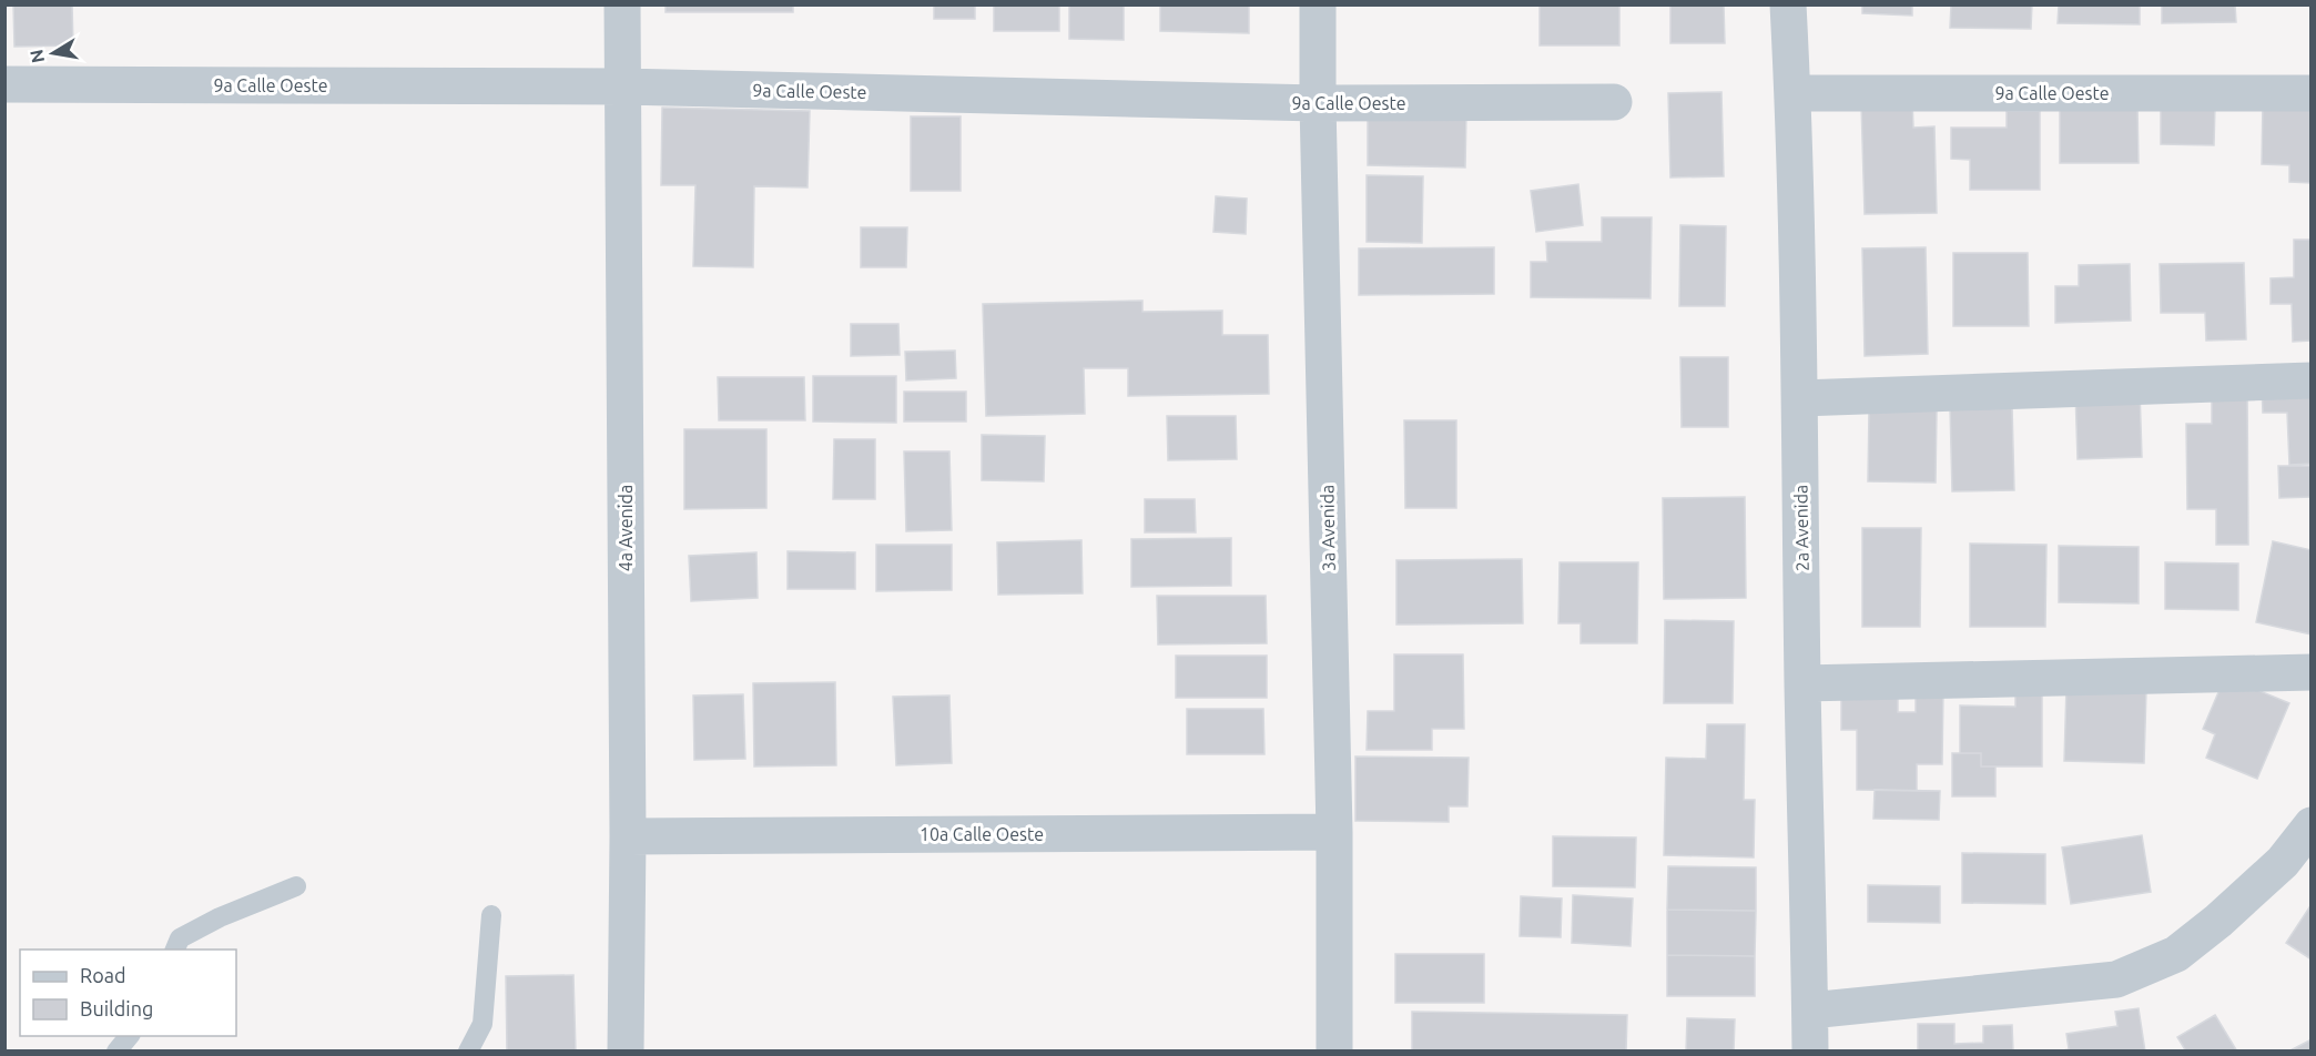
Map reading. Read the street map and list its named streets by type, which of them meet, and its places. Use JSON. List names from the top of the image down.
{
  "streets": {
    "street": [
      "9a Calle Oeste",
      "4a Avenida",
      "3a Avenida",
      "2a Avenida",
      "10a Calle Oeste"
    ]
  },
  "crossings": [
    ["9a Calle Oeste", "4a Avenida"],
    ["9a Calle Oeste", "3a Avenida"],
    ["9a Calle Oeste", "2a Avenida"],
    ["4a Avenida", "10a Calle Oeste"],
    ["3a Avenida", "10a Calle Oeste"]
  ],
  "legend": ["Road", "Building"],
  "north": "left"
}
